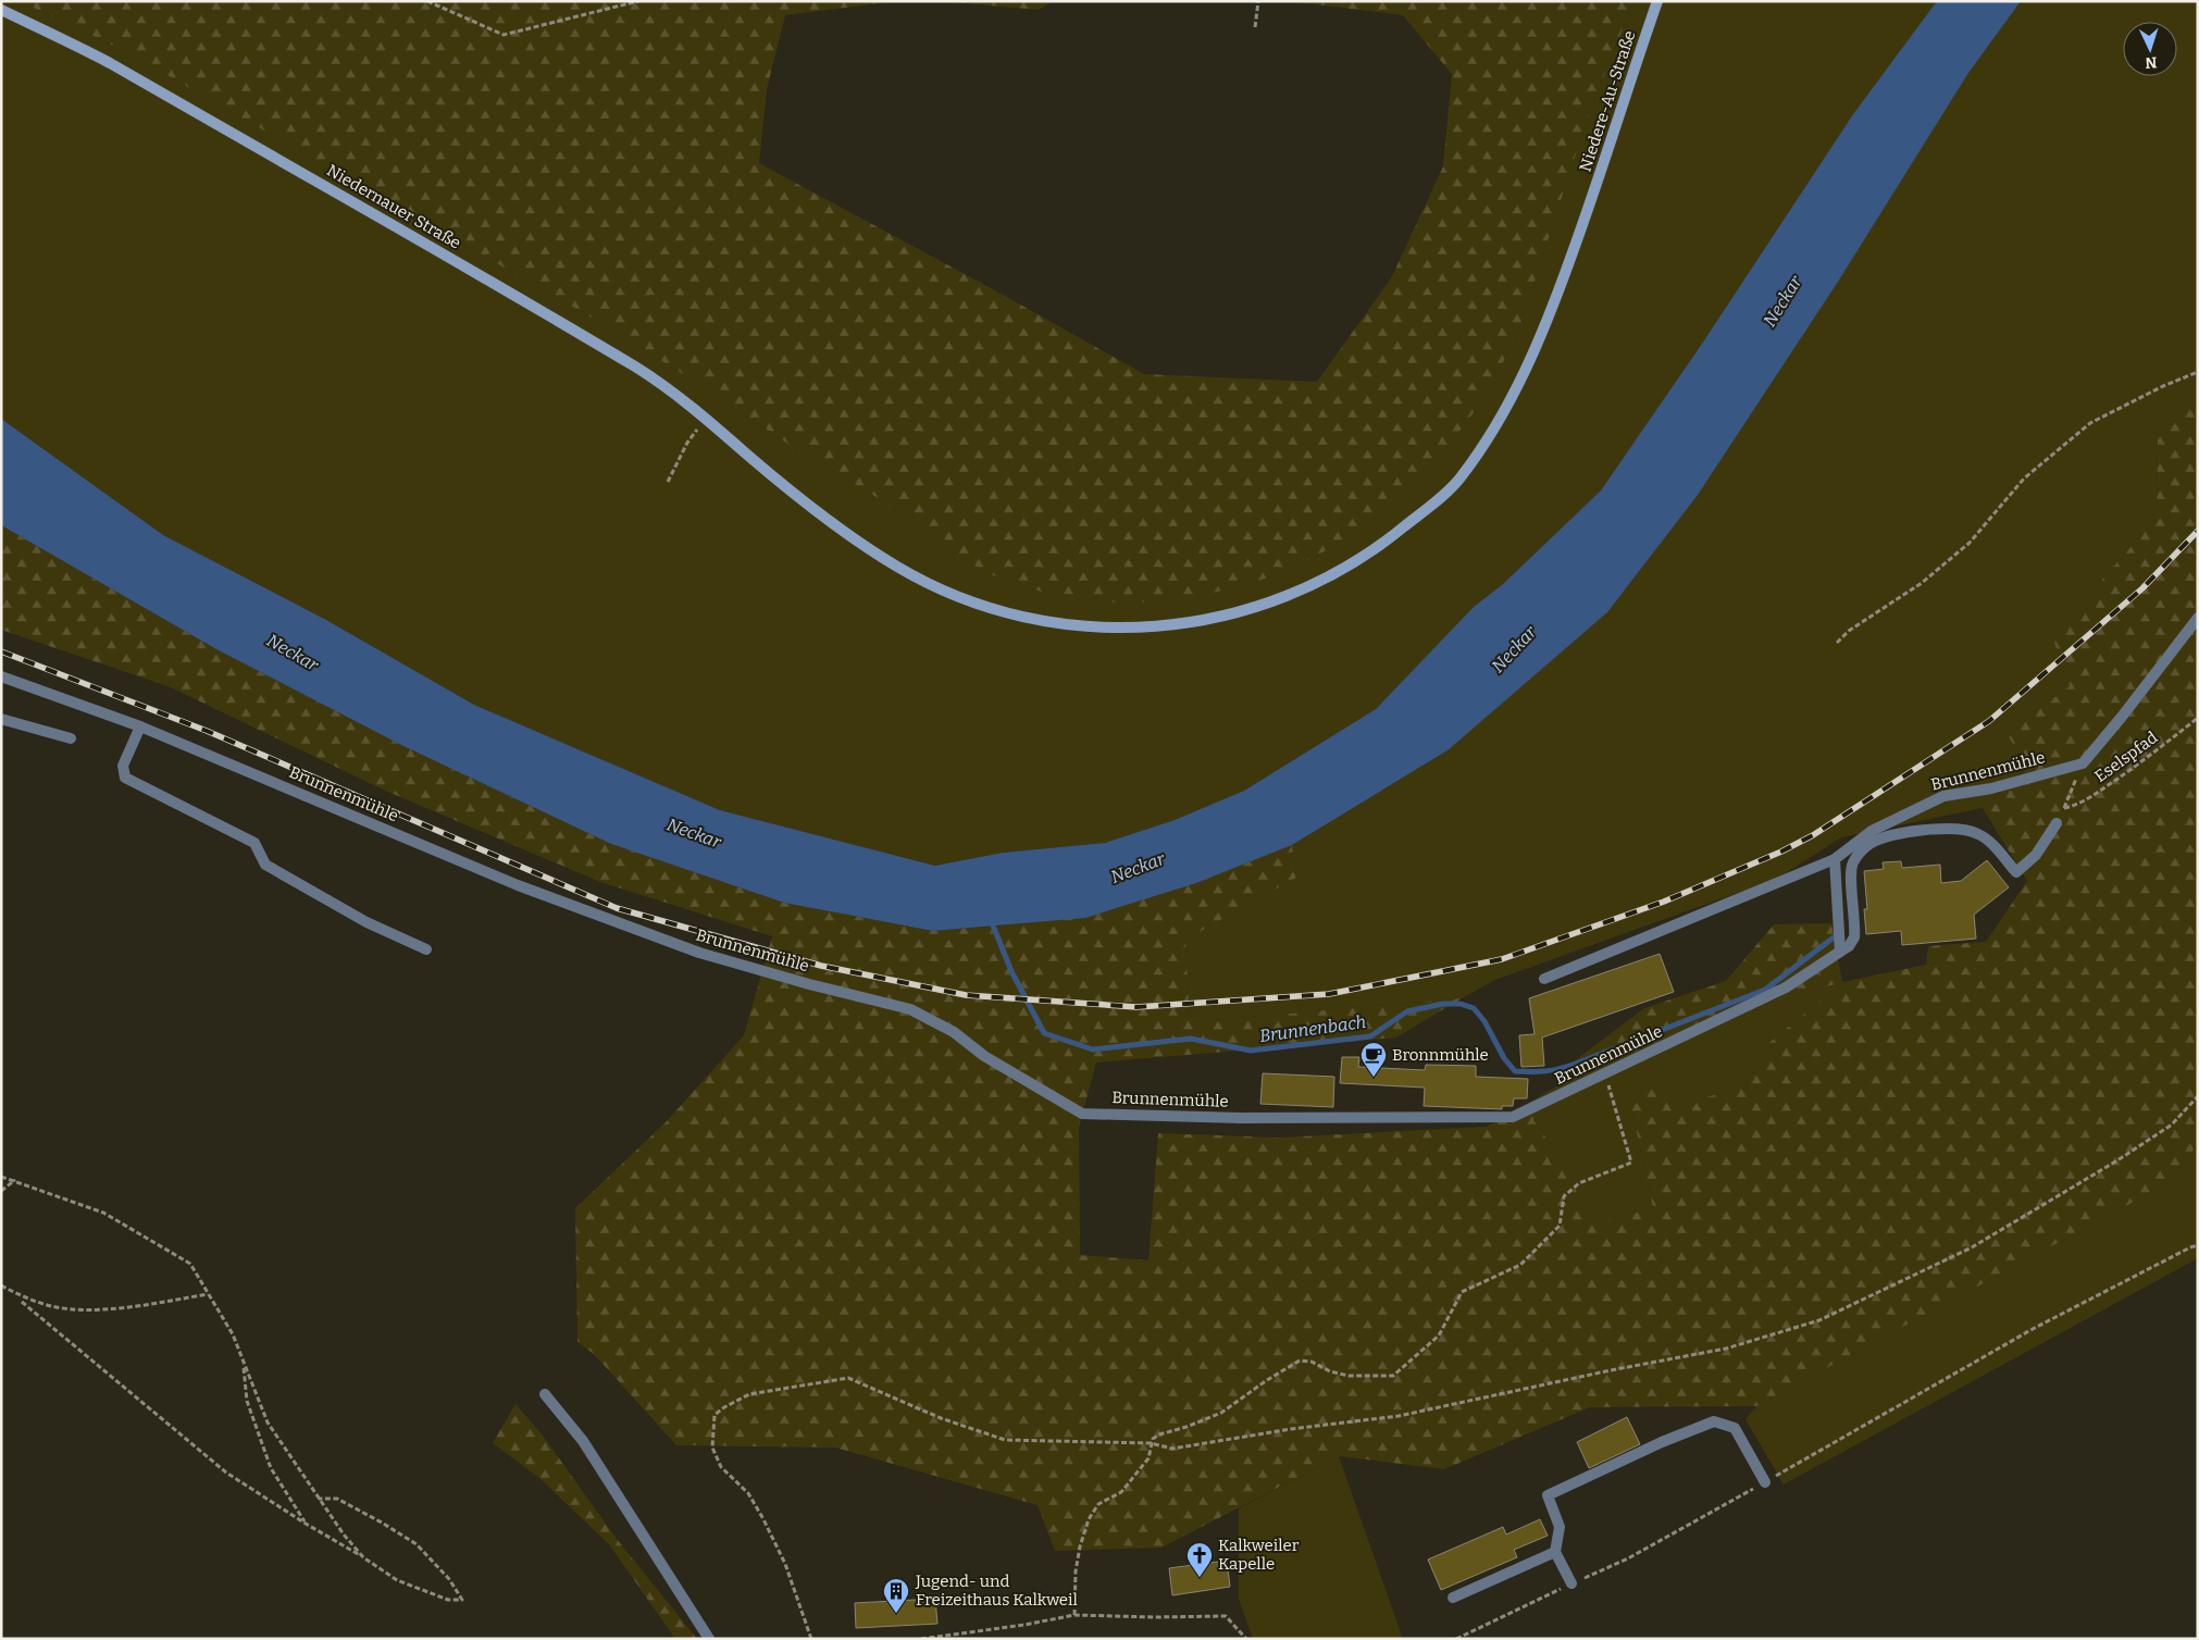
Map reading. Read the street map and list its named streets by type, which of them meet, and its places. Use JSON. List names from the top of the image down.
{
  "streets": {
    "main road": ["Niedere-Au-Straße", "Niedernauer Straße"],
    "street": ["Brunnenmühle"],
    "path": ["Eselspfad"]
  },
  "crossings": [
    ["Niedere-Au-Straße", "Niedernauer Straße"]
  ],
  "water": ["Neckar", "Brunnenbach"],
  "places": {
    "cafe": ["Bronnmühle"],
    "church": ["Kalkweiler Kapelle"],
    "building": ["Jugend- und Freizeithaus Kalkweil"]
  },
  "north": "bottom"
}
